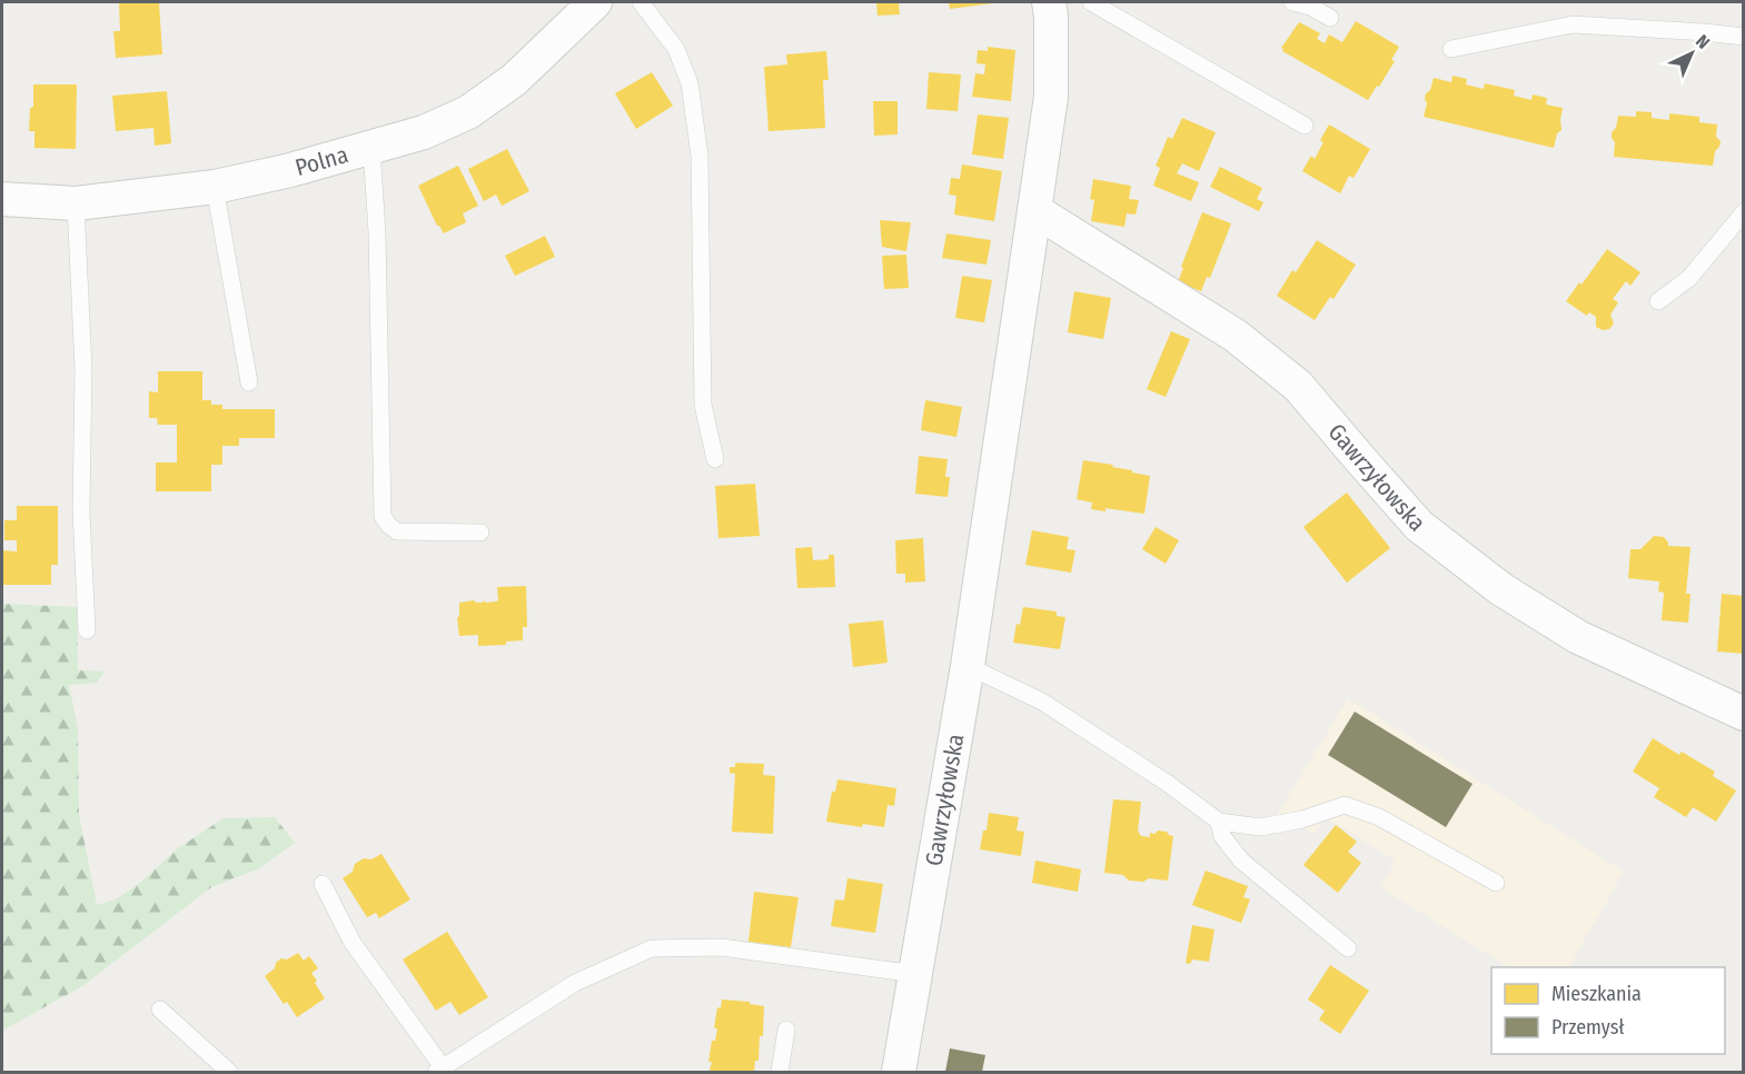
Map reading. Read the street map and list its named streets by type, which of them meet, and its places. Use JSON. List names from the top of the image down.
{
  "streets": {
    "street": ["Polna", "Gawrzyłowska"]
  },
  "legend": ["Mieszkania", "Przemysł"],
  "north": "top right"
}
